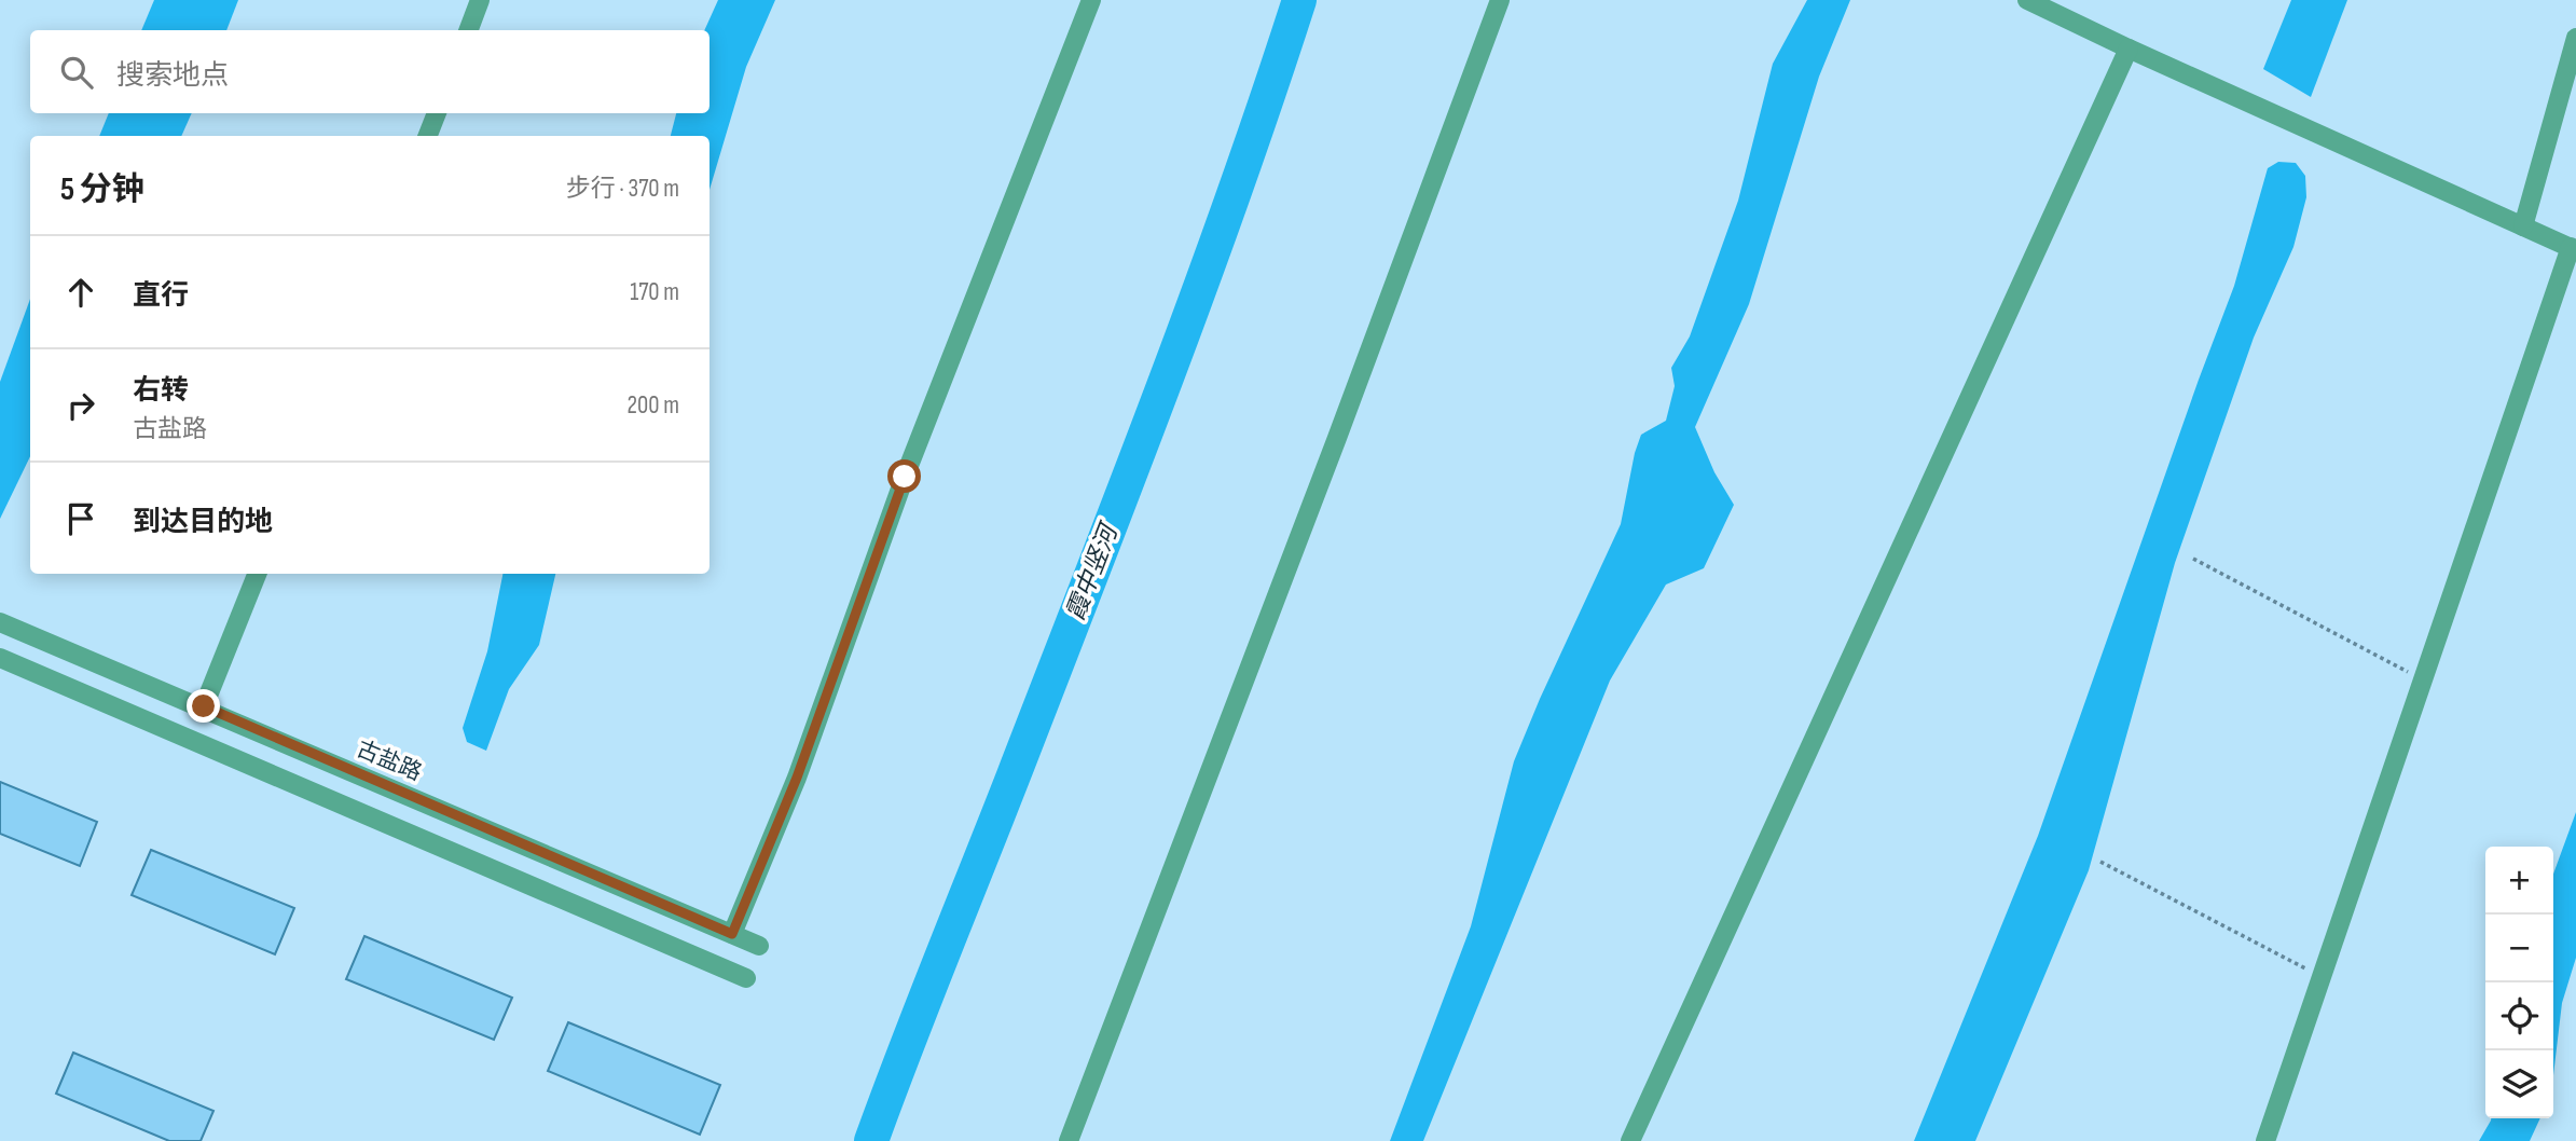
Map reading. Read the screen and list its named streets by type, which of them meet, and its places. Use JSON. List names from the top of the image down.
{
  "streets": {
    "street": ["古盐路"]
  },
  "water": ["霞中竖河"],
  "page": {
    "search": "搜索地点",
    "heading": ["5 分钟", "步行 · 370 m"],
    "list": [
      ["直行", "170 m"],
      ["右转", "古盐路", "200 m"],
      "到达目的地"
    ],
    "map_buttons": ["+", "−"]
  }
}
